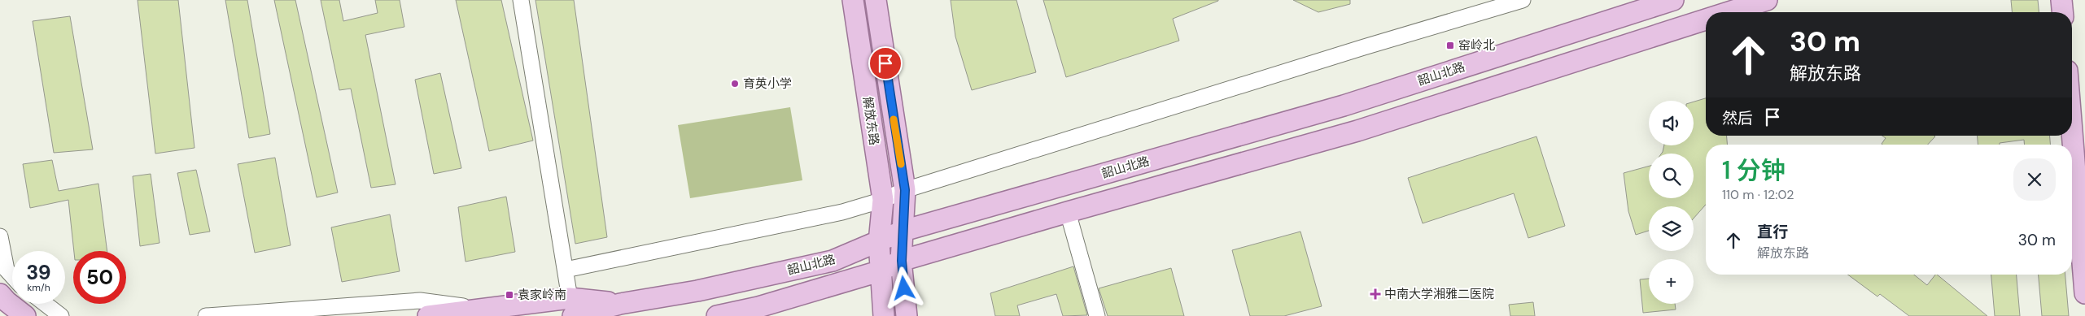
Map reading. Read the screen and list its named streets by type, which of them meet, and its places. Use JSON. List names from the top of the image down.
{
  "streets": {
    "main road": ["韶山北路", "解放东路"]
  },
  "crossings": [
    ["韶山北路", "解放东路"]
  ],
  "places": {
    "transit": ["窑岭北", "袁家岭南"],
    "other": ["育英小学"],
    "health": ["中南大学湘雅二医院"]
  },
  "page": {
    "turn": ["30 m", "解放东路"],
    "then": "然后",
    "map_buttons": "+",
    "heading": ["1 分钟", "110 m · 12:02"],
    "list": [
      {
        "name": "直行",
        "note": "解放东路",
        "value": "30 m"
      }
    ],
    "speed": "39 km/h",
    "limit": "50"
  }
}
